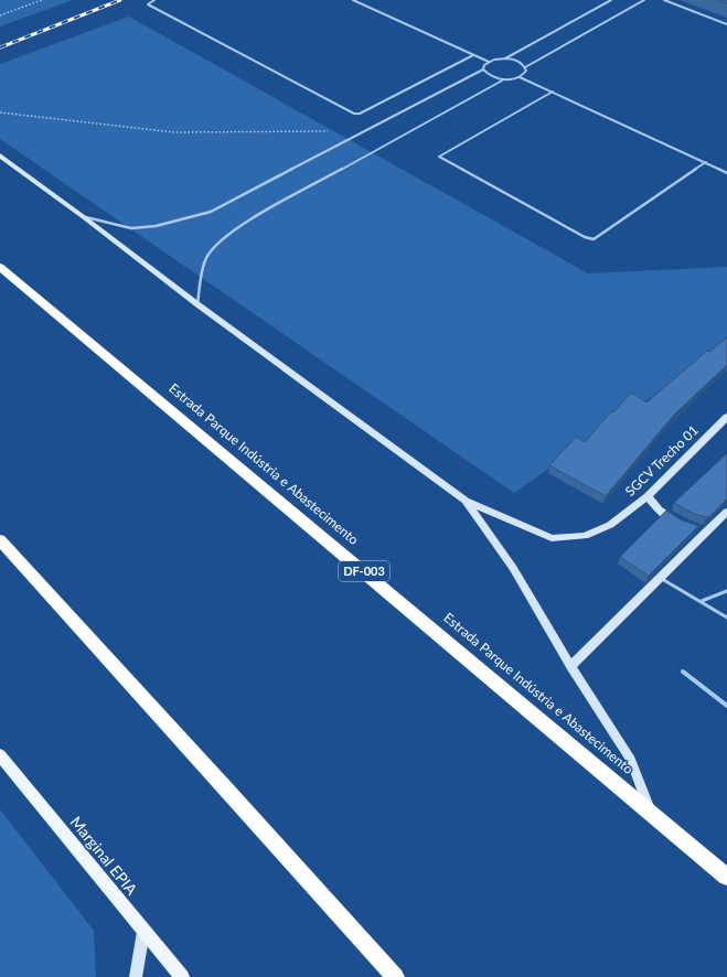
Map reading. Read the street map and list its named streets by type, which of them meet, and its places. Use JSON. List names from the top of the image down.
{
  "streets": {
    "highway": ["Estrada Parque Indústria e Abastecimento", "DF-003"],
    "main road": ["Marginal EPIA"],
    "street": ["SGCV Trecho 01"]
  }
}
